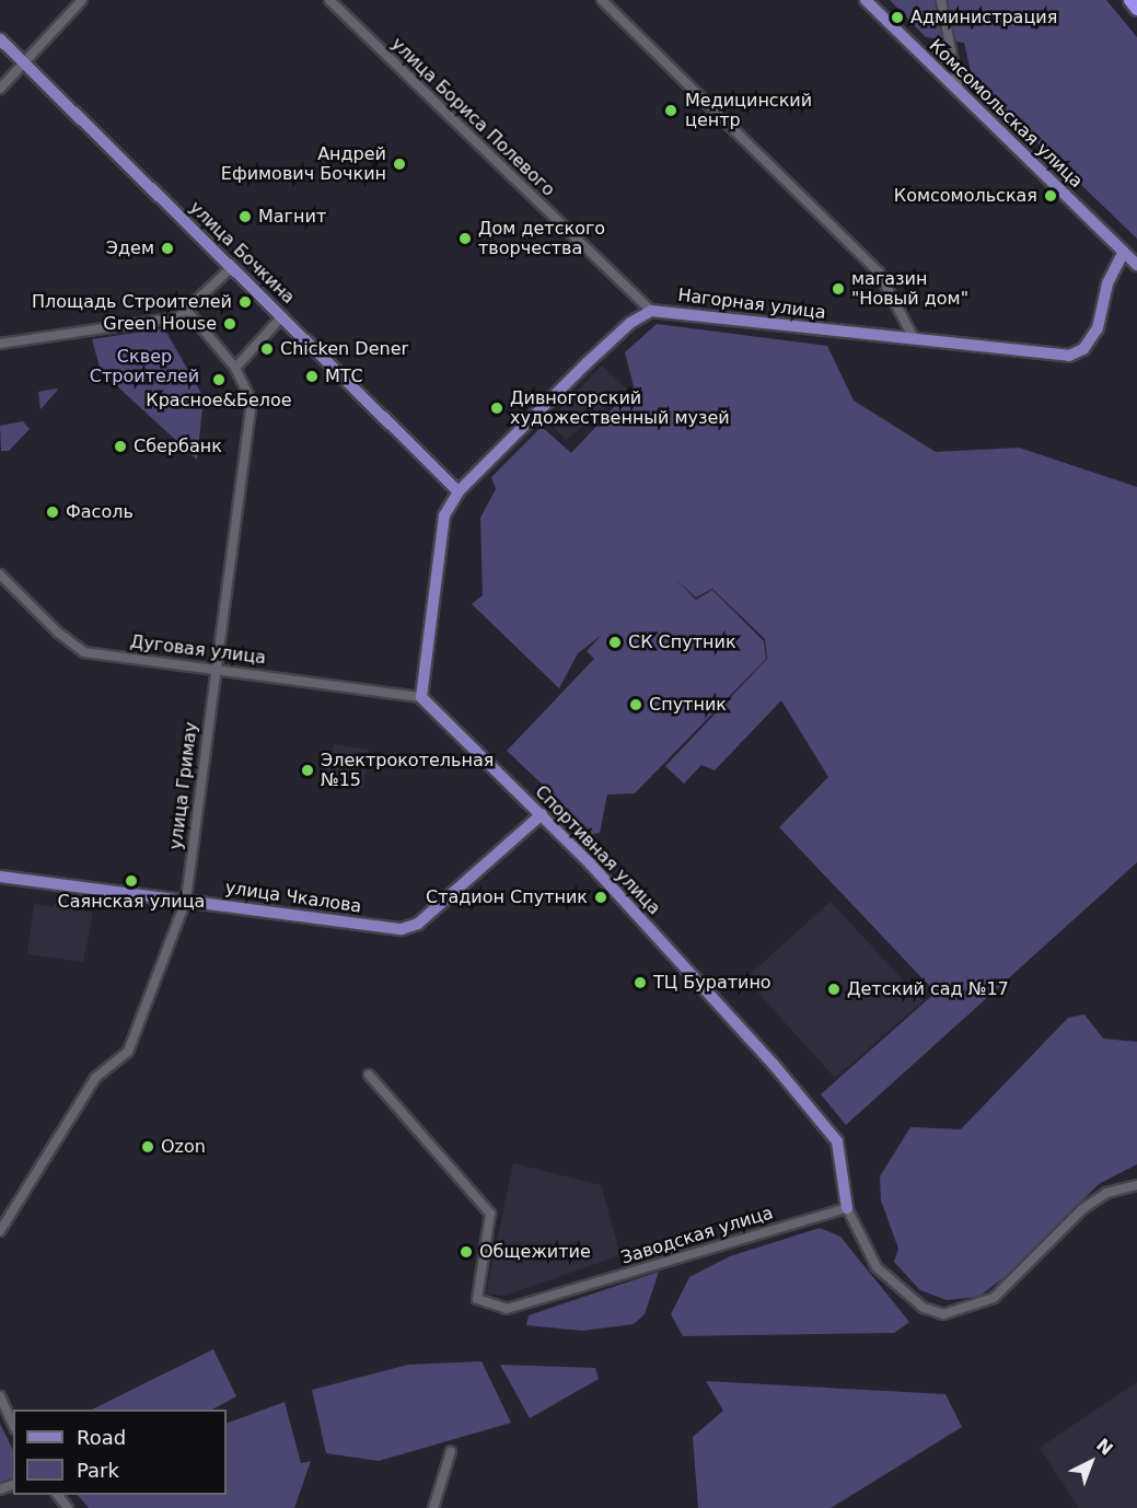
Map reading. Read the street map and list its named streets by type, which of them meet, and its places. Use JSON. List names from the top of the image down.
{
  "streets": {
    "main road": [
      "Комсомольская улица",
      "улица Бочкина",
      "Нагорная улица",
      "Спортивная улица",
      "улица Чкалова"
    ],
    "street": [
      "улица Бориса Полевого",
      "Дуговая улица",
      "улица Гримау",
      "Заводская улица"
    ]
  },
  "crossings": [
    ["Комсомольская улица", "Нагорная улица"],
    ["улица Бориса Полевого", "Нагорная улица"],
    ["улица Бочкина", "Нагорная улица"],
    ["Дуговая улица", "улица Гримау"],
    ["Дуговая улица", "Спортивная улица"],
    ["улица Гримау", "улица Чкалова"],
    ["Спортивная улица", "улица Чкалова"],
    ["Спортивная улица", "Заводская улица"]
  ],
  "parks": ["Сквер Строителей"],
  "places": [
    "Администрация",
    "Медицинский центр",
    "Андрей Ефимович Бочкин",
    "Комсомольская",
    "Магнит",
    "Дом детского творчества",
    "Эдем",
    "магазин \"Новый дом\"",
    "Площадь Строителей",
    "Green House",
    "Chicken Dener",
    "МТС",
    "Красное&Белое",
    "Дивногорский художественный музей",
    "Сбербанк",
    "Фасоль",
    "СК Спутник",
    "Спутник",
    "Электрокотельная №15",
    "Саянская улица",
    "Стадион Спутник",
    "ТЦ Буратино",
    "Детский сад №17",
    "Ozon",
    "Общежитие"
  ],
  "legend": ["Road", "Park"],
  "north": "top right"
}
